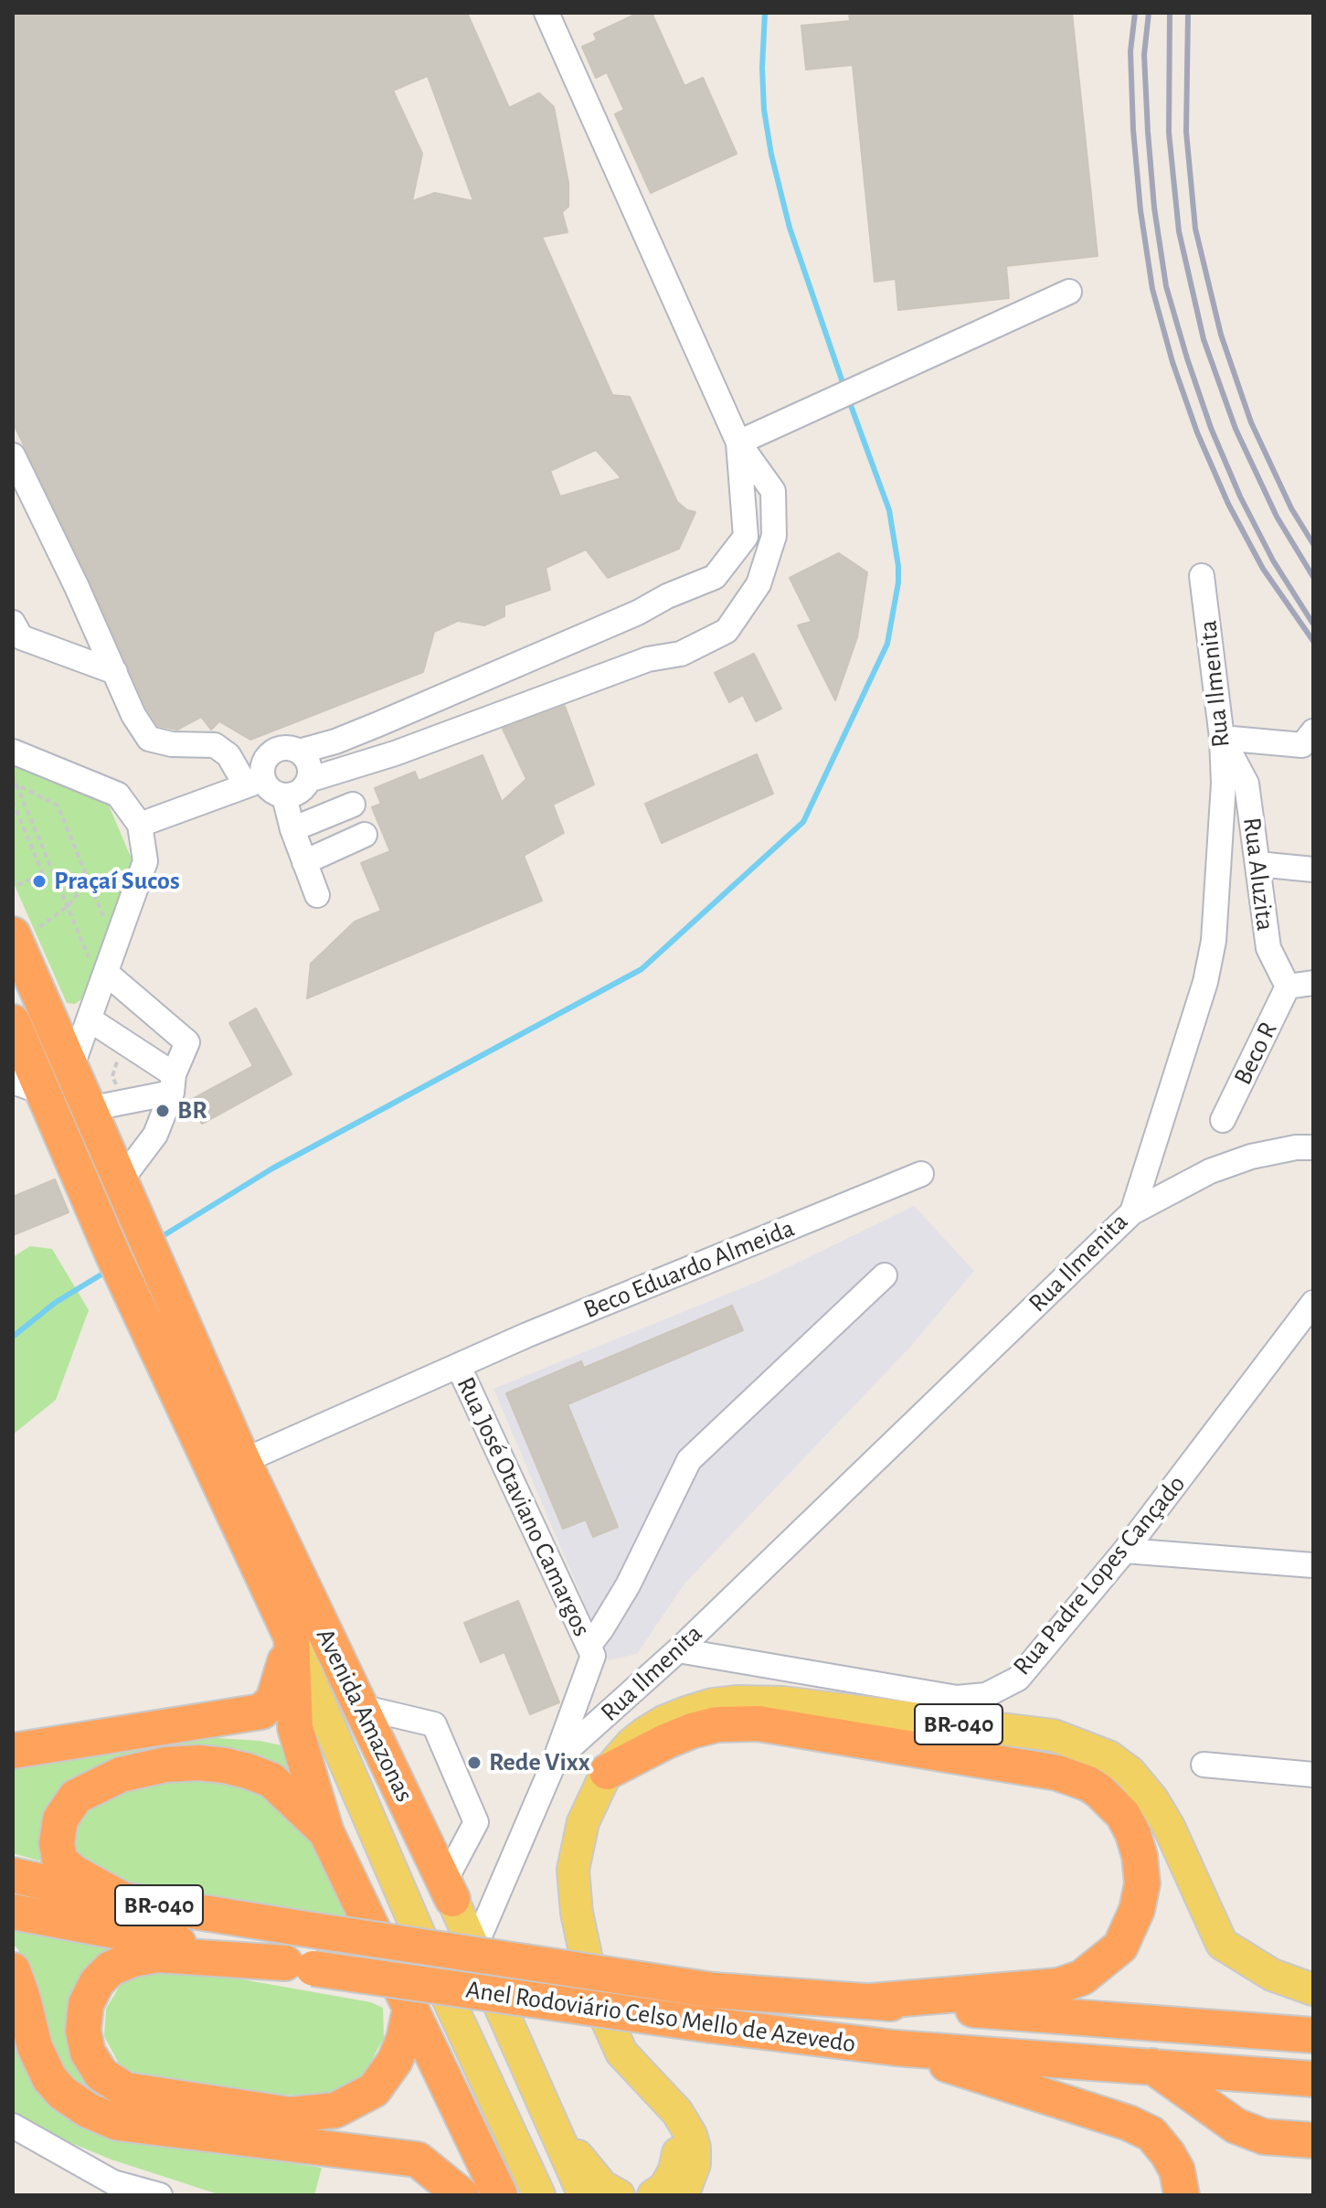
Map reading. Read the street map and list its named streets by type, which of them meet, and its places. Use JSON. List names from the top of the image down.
{
  "streets": {
    "highway": ["Avenida Amazonas", "BR-040", "Anel Rodoviário Celso Mello de Azevedo"],
    "street": [
      "Rua Ilmenita",
      "Rua Aluzita",
      "Beco R",
      "Beco Eduardo Almeida",
      "Rua José Otaviano Camargos",
      "Rua Padre Lopes Cançado"
    ]
  },
  "crossings": [
    ["Rua Ilmenita", "Rua Aluzita"],
    ["Rua Ilmenita", "Rua José Otaviano Camargos"],
    ["Rua Ilmenita", "Rua Padre Lopes Cançado"],
    ["Rua Aluzita", "Beco R"],
    ["Beco Eduardo Almeida", "Rua José Otaviano Camargos"],
    ["Beco Eduardo Almeida", "Avenida Amazonas"],
    ["Rua José Otaviano Camargos", "Avenida Amazonas"]
  ],
  "places": ["Praçaí Sucos", "BR", "Rede Vixx"]
}
